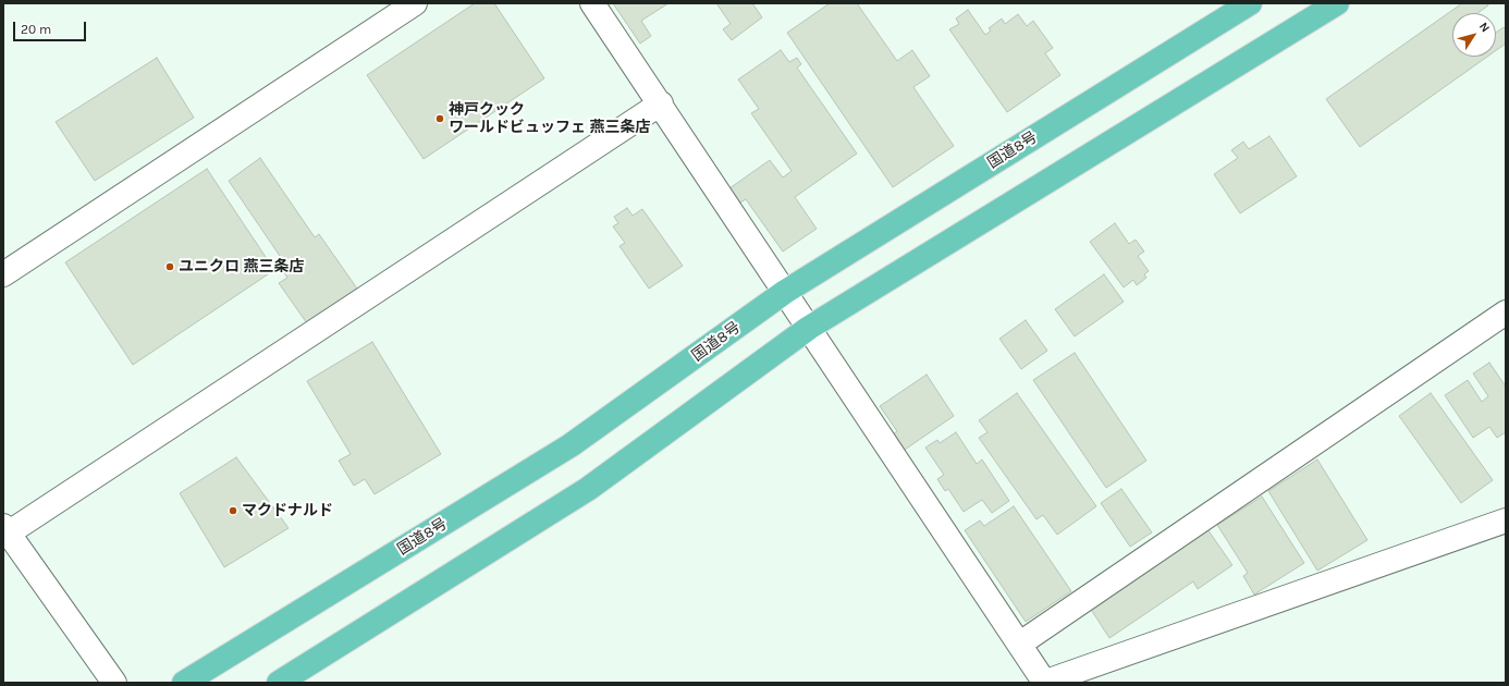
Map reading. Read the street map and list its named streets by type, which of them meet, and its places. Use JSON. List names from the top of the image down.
{
  "streets": {
    "highway": ["国道8号"]
  },
  "places": ["神戸クック ワールドビュッフェ 燕三条店", "ユニクロ 燕三条店", "マクドナルド"],
  "scale_bar": "20 m",
  "north": "top right"
}
